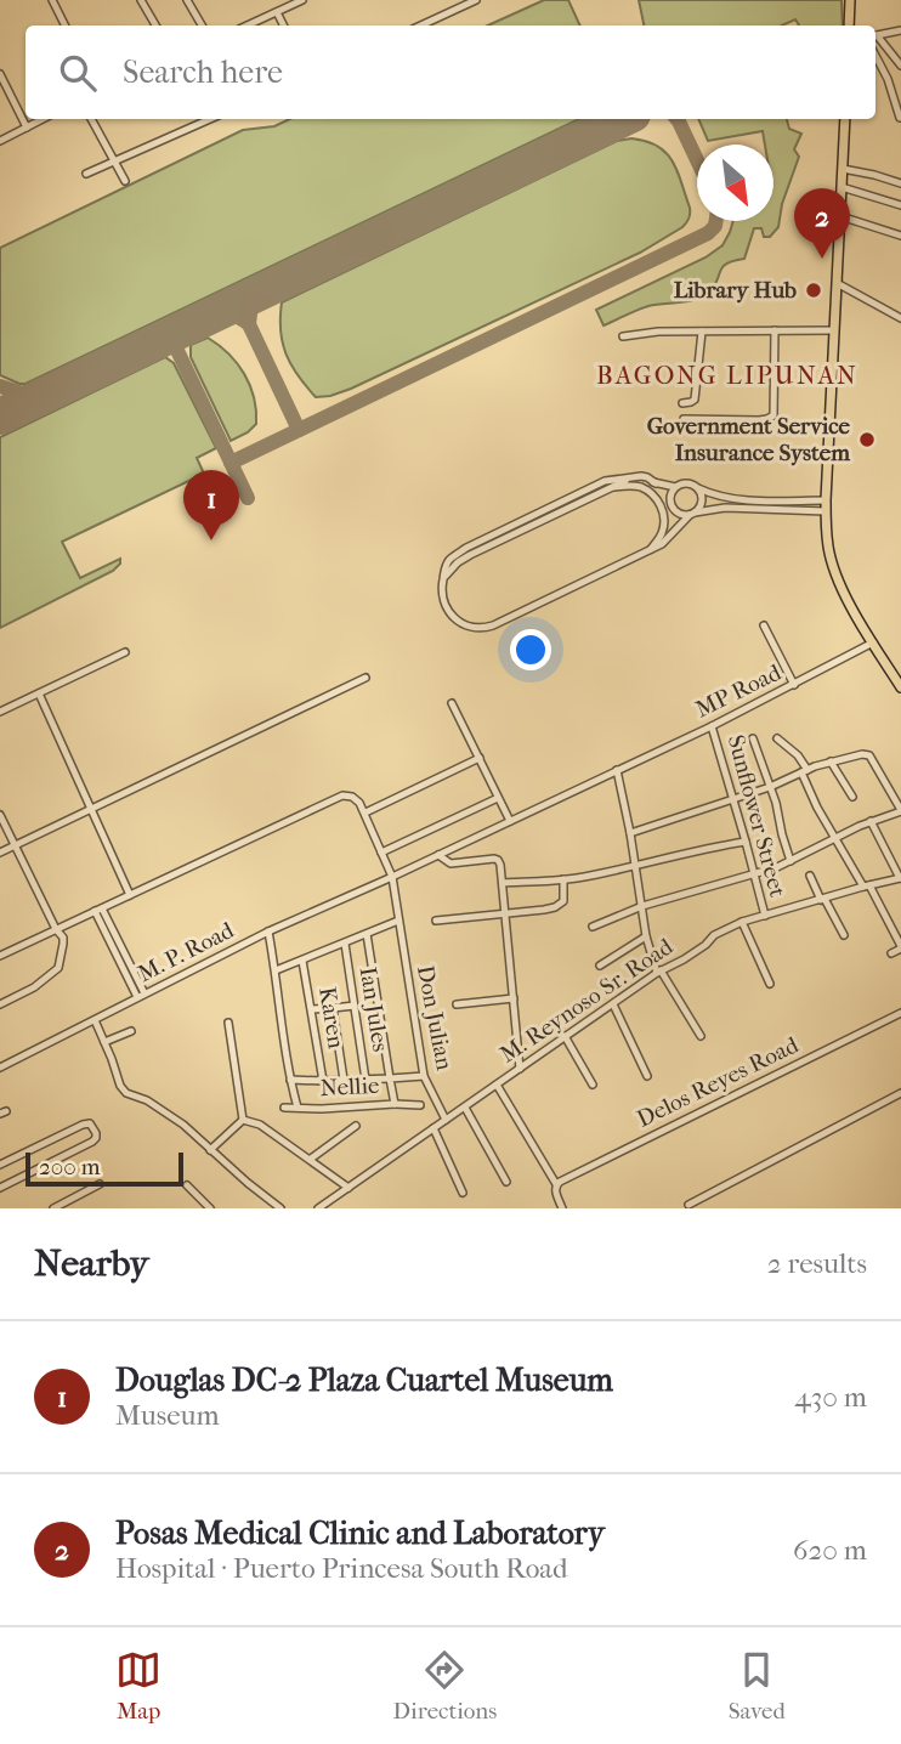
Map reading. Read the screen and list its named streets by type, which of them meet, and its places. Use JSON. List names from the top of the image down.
{
  "streets": {
    "street": [
      "MP Road",
      "Sunflower Street",
      "M. P. Road",
      "M. Reynoso Sr. Road",
      "Ian Jules",
      "Karen",
      "Don Julian",
      "Delos Reyes Road",
      "Nellie"
    ]
  },
  "crossings": [
    ["MP Road", "Sunflower Street"],
    ["MP Road", "M. P. Road"],
    ["Sunflower Street", "M. Reynoso Sr. Road"],
    ["M. P. Road", "Don Julian"],
    ["M. Reynoso Sr. Road", "Don Julian"],
    ["Don Julian", "Nellie"]
  ],
  "districts": ["BAGONG LIPUNAN"],
  "places": ["Library Hub", "Government Service Insurance System"],
  "scale_bar": "200 m",
  "north": "bottom right",
  "page": {
    "search": "Search here",
    "pins": ["2", "1"],
    "scale": "200 m",
    "heading": ["Nearby", "2 results"],
    "list": [
      {
        "mark": "1",
        "name": "Douglas DC-2 Plaza Cuartel Museum",
        "note": "Museum",
        "value": "430 m"
      },
      {
        "mark": "2",
        "name": "Posas Medical Clinic and Laboratory",
        "note": "Hospital · Puerto Princesa South Road",
        "value": "620 m"
      }
    ],
    "nav": ["Map", "Directions", "Saved"]
  }
}
